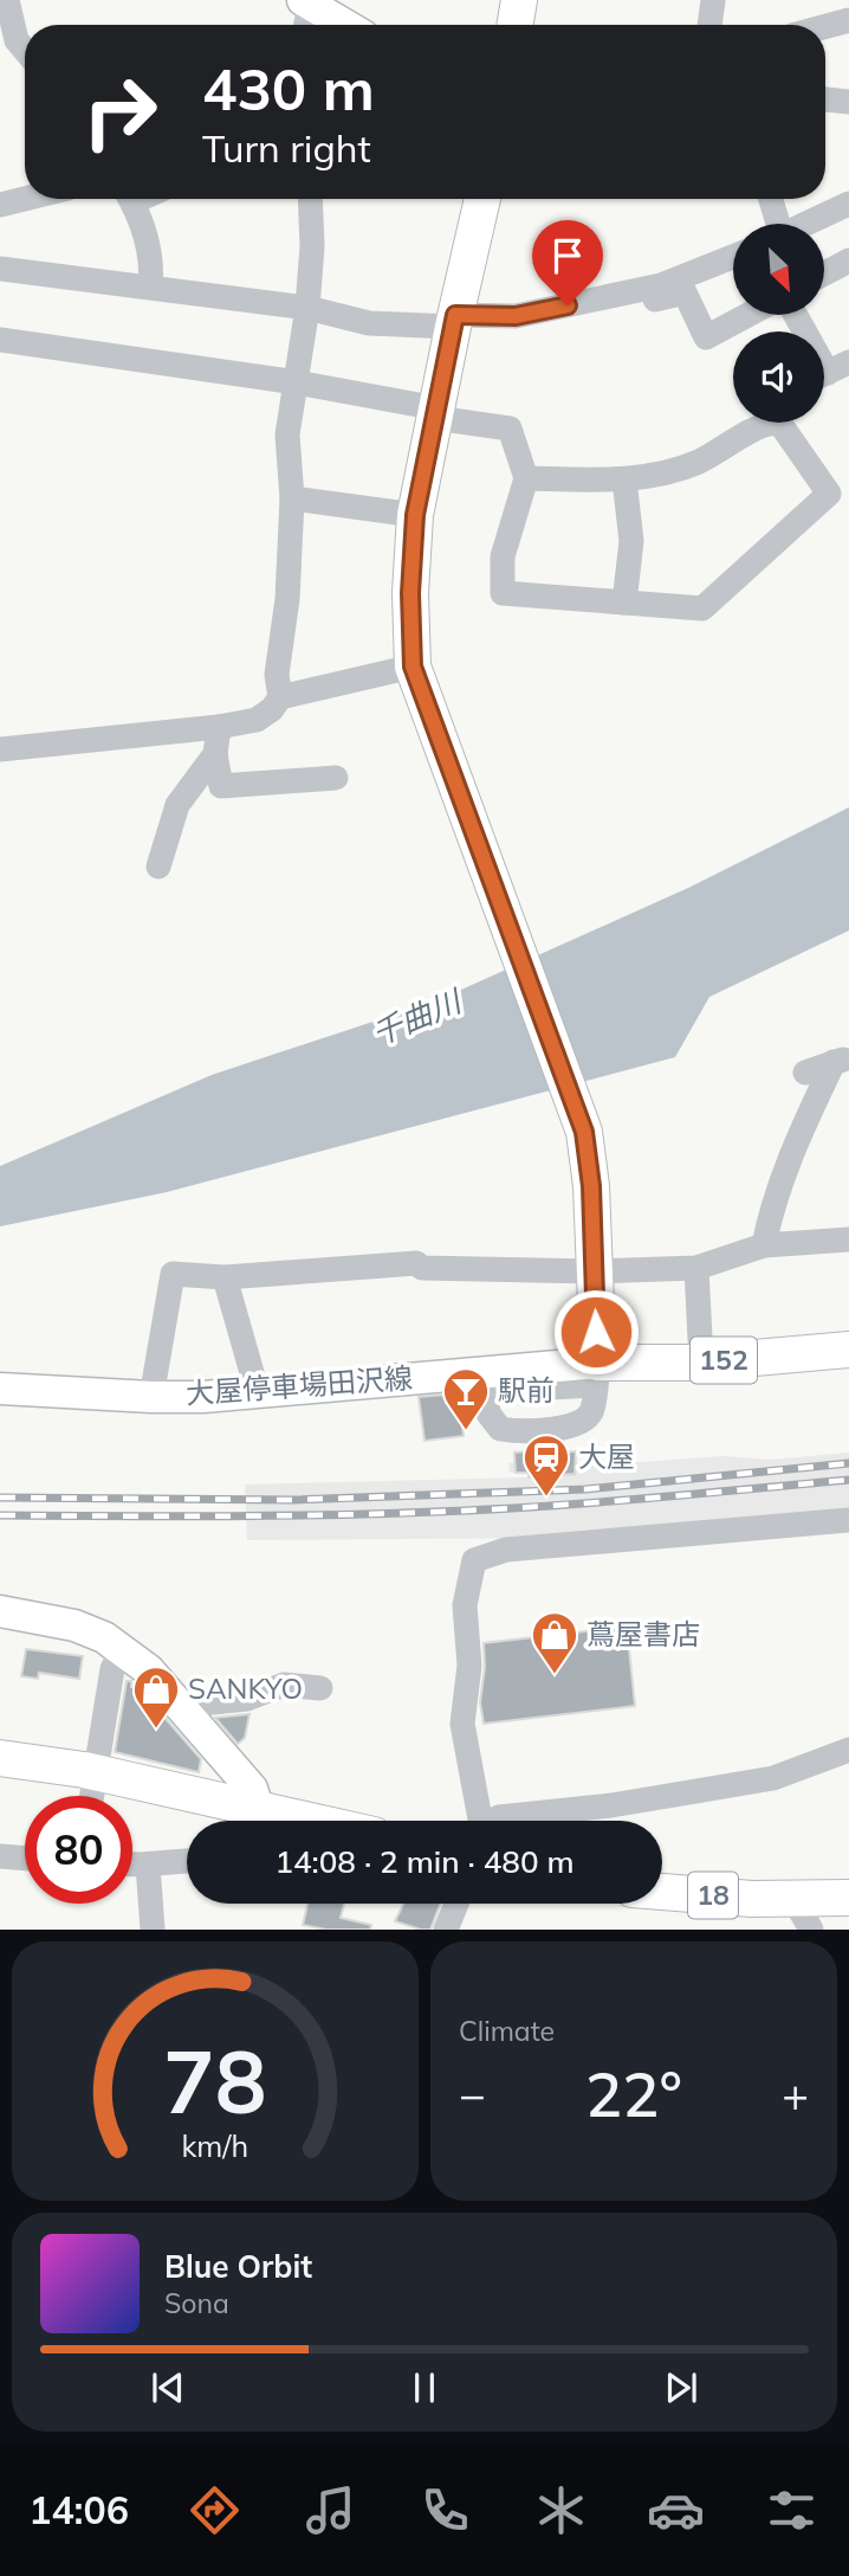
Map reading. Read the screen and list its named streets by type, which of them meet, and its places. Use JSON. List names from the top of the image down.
{
  "streets": {
    "highway": ["152", "18"],
    "main road": ["大屋停車場田沢線"]
  },
  "crossings": [
    ["152", "大屋停車場田沢線"]
  ],
  "water": ["千曲川"],
  "places": {
    "bar": ["駅前"],
    "station": ["大屋"],
    "shop": ["蔦屋書店", "SANKYO"]
  },
  "north": "bottom right",
  "page": {
    "turn": ["430 m", "Turn right"],
    "limit": "80",
    "trip": "14:08 · 2 min · 480 m",
    "tile": "Climate",
    "heat": ["−", "22°", "+"],
    "song": ["Blue Orbit", "Sona"],
    "tabs": "14:06",
    "gauge": ["78", "km/h"]
  }
}
